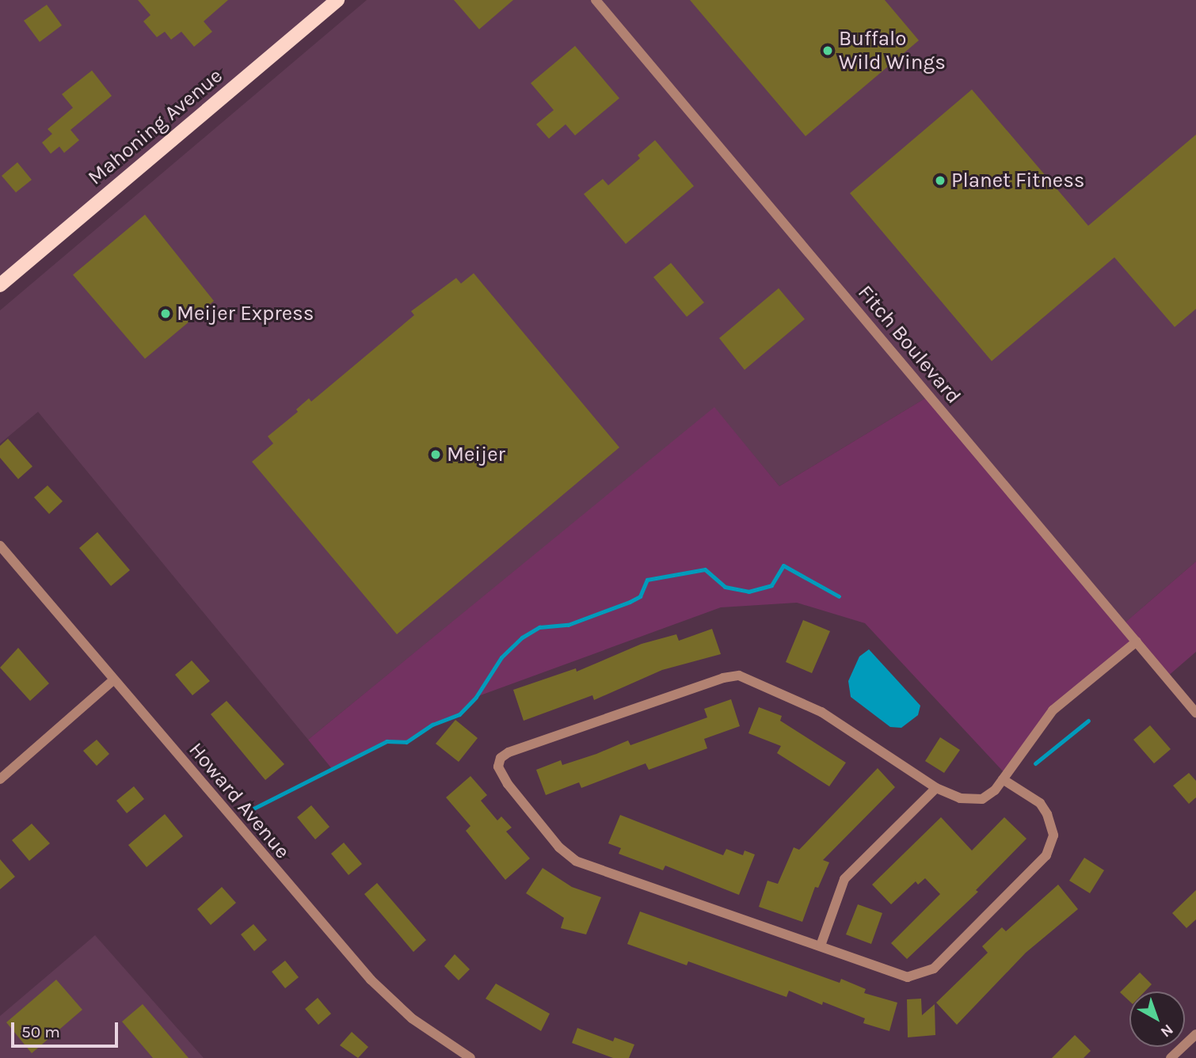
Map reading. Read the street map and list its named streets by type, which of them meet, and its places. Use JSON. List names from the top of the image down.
{
  "streets": {
    "main road": ["Mahoning Avenue"],
    "street": ["Fitch Boulevard", "Howard Avenue"]
  },
  "places": [
    "Buffalo Wild Wings",
    "Planet Fitness",
    "Meijer Express",
    "Meijer"
  ],
  "scale_bar": "50 m",
  "north": "bottom right"
}
